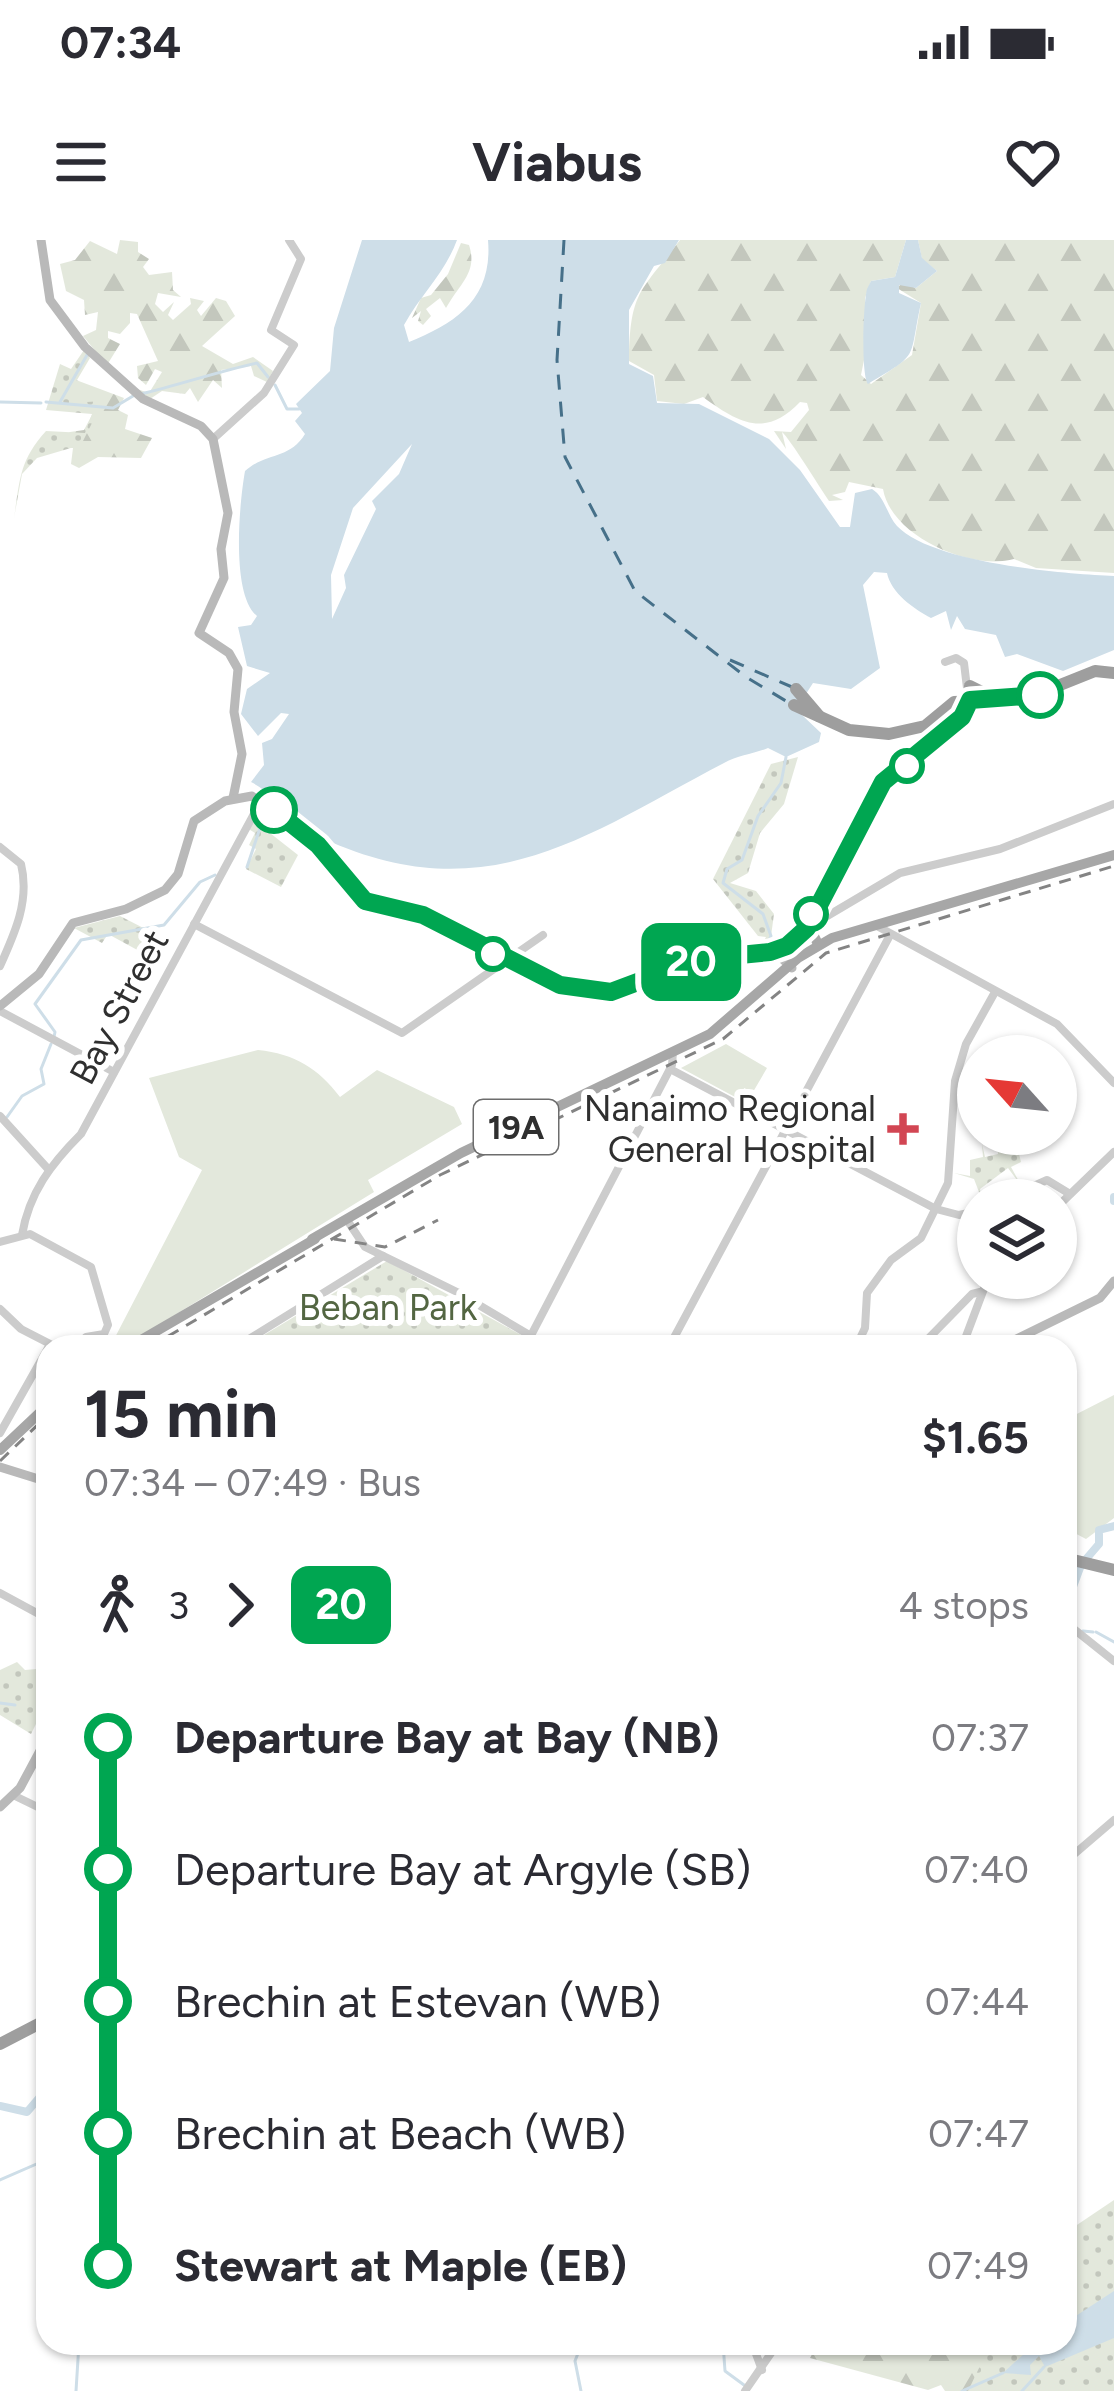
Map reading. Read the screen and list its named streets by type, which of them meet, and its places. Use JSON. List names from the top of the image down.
{
  "streets": {
    "main road": ["19A"],
    "street": ["Bay Street"]
  },
  "parks": ["Beban Park"],
  "places": {
    "health": ["Nanaimo Regional General Hospital"]
  },
  "lines": ["bus line 20"],
  "north": "top left",
  "page": {
    "status": "07:34",
    "header": "Viabus",
    "on_map": "20",
    "heading": ["15 min", "07:34 – 07:49 · Bus", "$1.65"],
    "legs": ["3", "20", "4 stops"],
    "list": [
      {
        "name": "Departure Bay at Bay (NB)",
        "value": "07:37"
      },
      {
        "name": "Departure Bay at Argyle (SB)",
        "value": "07:40"
      },
      {
        "name": "Brechin at Estevan (WB)",
        "value": "07:44"
      },
      {
        "name": "Brechin at Beach (WB)",
        "value": "07:47"
      },
      {
        "name": "Stewart at Maple (EB)",
        "value": "07:49"
      }
    ]
  }
}
